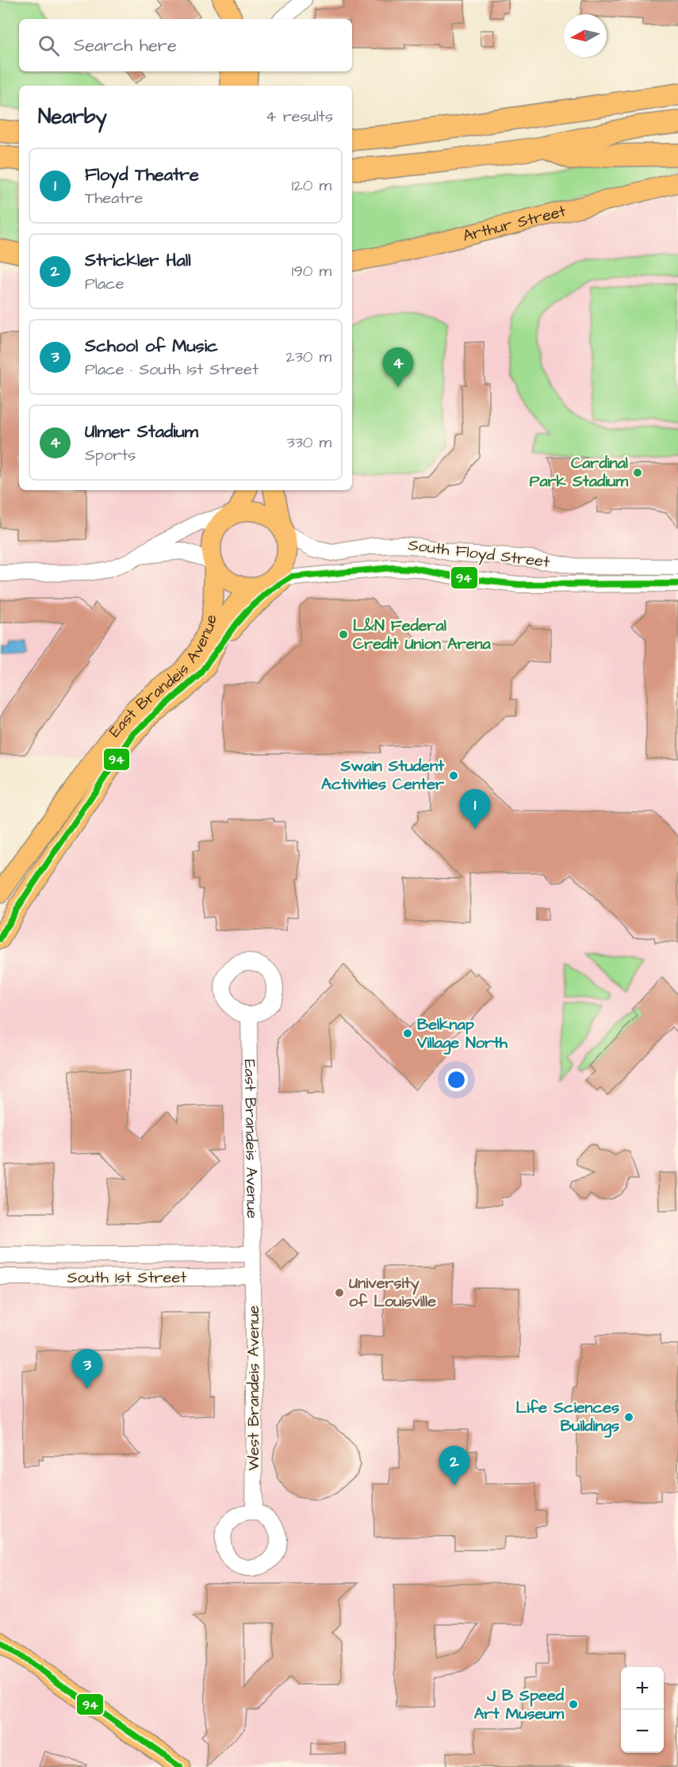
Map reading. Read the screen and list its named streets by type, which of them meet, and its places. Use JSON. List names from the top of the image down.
{
  "streets": {
    "main road": ["Arthur Street", "East Brandeis Avenue"],
    "street": ["South Floyd Street", "South 1st Street", "West Brandeis Avenue"]
  },
  "crossings": [
    ["South Floyd Street", "East Brandeis Avenue"],
    ["East Brandeis Avenue", "South 1st Street"],
    ["East Brandeis Avenue", "West Brandeis Avenue"],
    ["South 1st Street", "West Brandeis Avenue"]
  ],
  "places": [
    "Cardinal Park Stadium",
    "L&N Federal Credit Union Arena",
    "Swain Student Activities Center",
    "Belknap Village North",
    "University of Louisville",
    "Life Sciences Buildings",
    "J B Speed Art Museum"
  ],
  "lines": ["transit line 94"],
  "north": "left",
  "page": {
    "search": "Search here",
    "heading": ["Nearby", "4 results"],
    "list": [
      {
        "mark": "1",
        "name": "Floyd Theatre",
        "note": "Theatre",
        "value": "120 m"
      },
      {
        "mark": "2",
        "name": "Strickler Hall",
        "note": "Place",
        "value": "190 m"
      },
      {
        "mark": "3",
        "name": "School of Music",
        "note": "Place · South 1st Street",
        "value": "230 m"
      },
      {
        "mark": "4",
        "name": "Ulmer Stadium",
        "note": "Sports",
        "value": "330 m"
      }
    ],
    "pins": [
      "4",
      "1",
      "3",
      "2"
    ],
    "map_buttons": ["+", "−"]
  }
}
